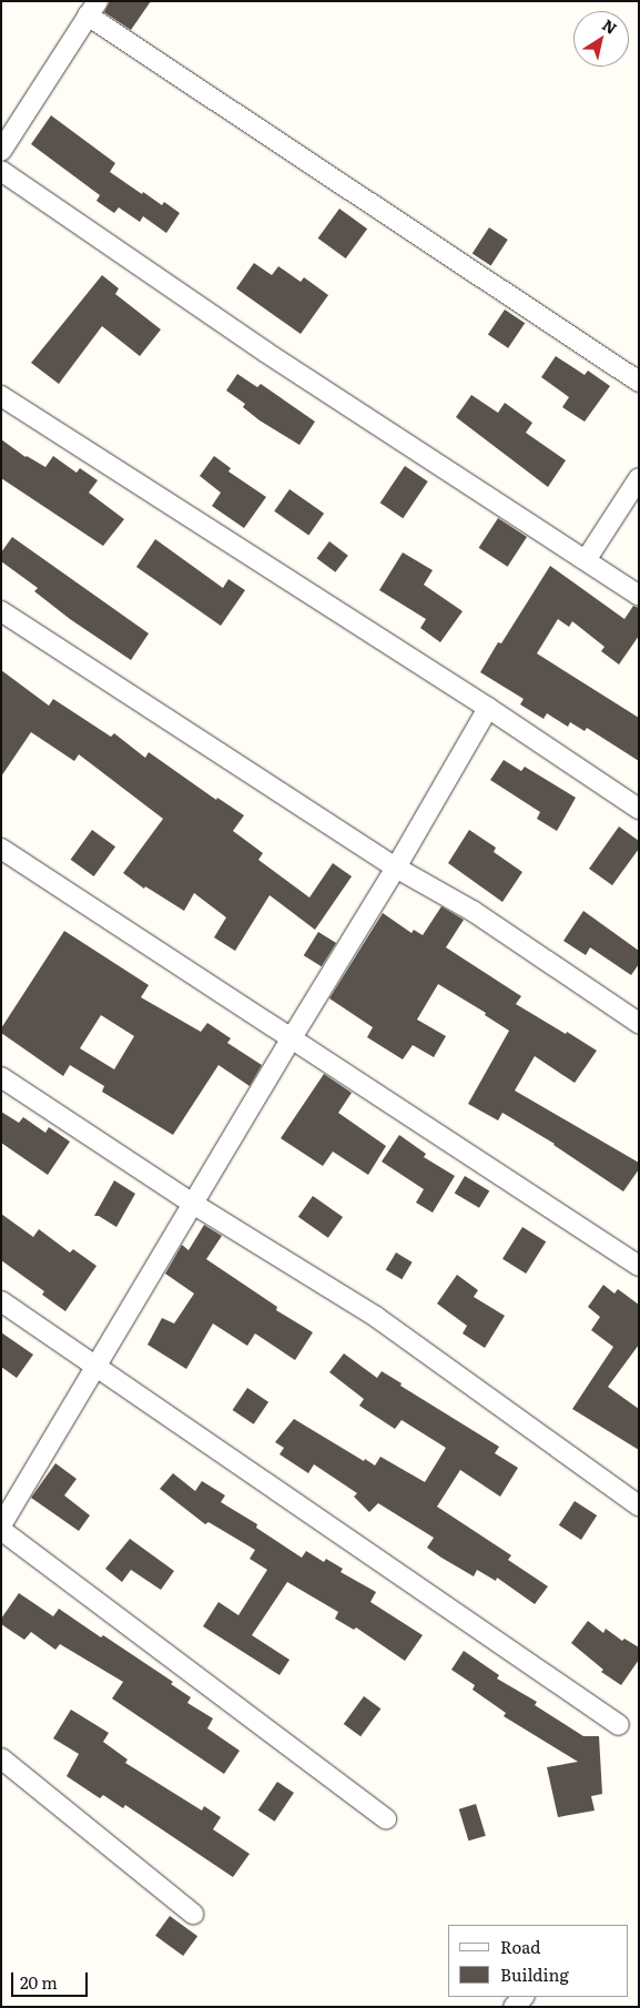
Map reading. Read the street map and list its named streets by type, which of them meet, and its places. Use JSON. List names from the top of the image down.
{
  "legend": ["Road", "Building"],
  "scale_bar": "20 m",
  "north": "top right"
}
